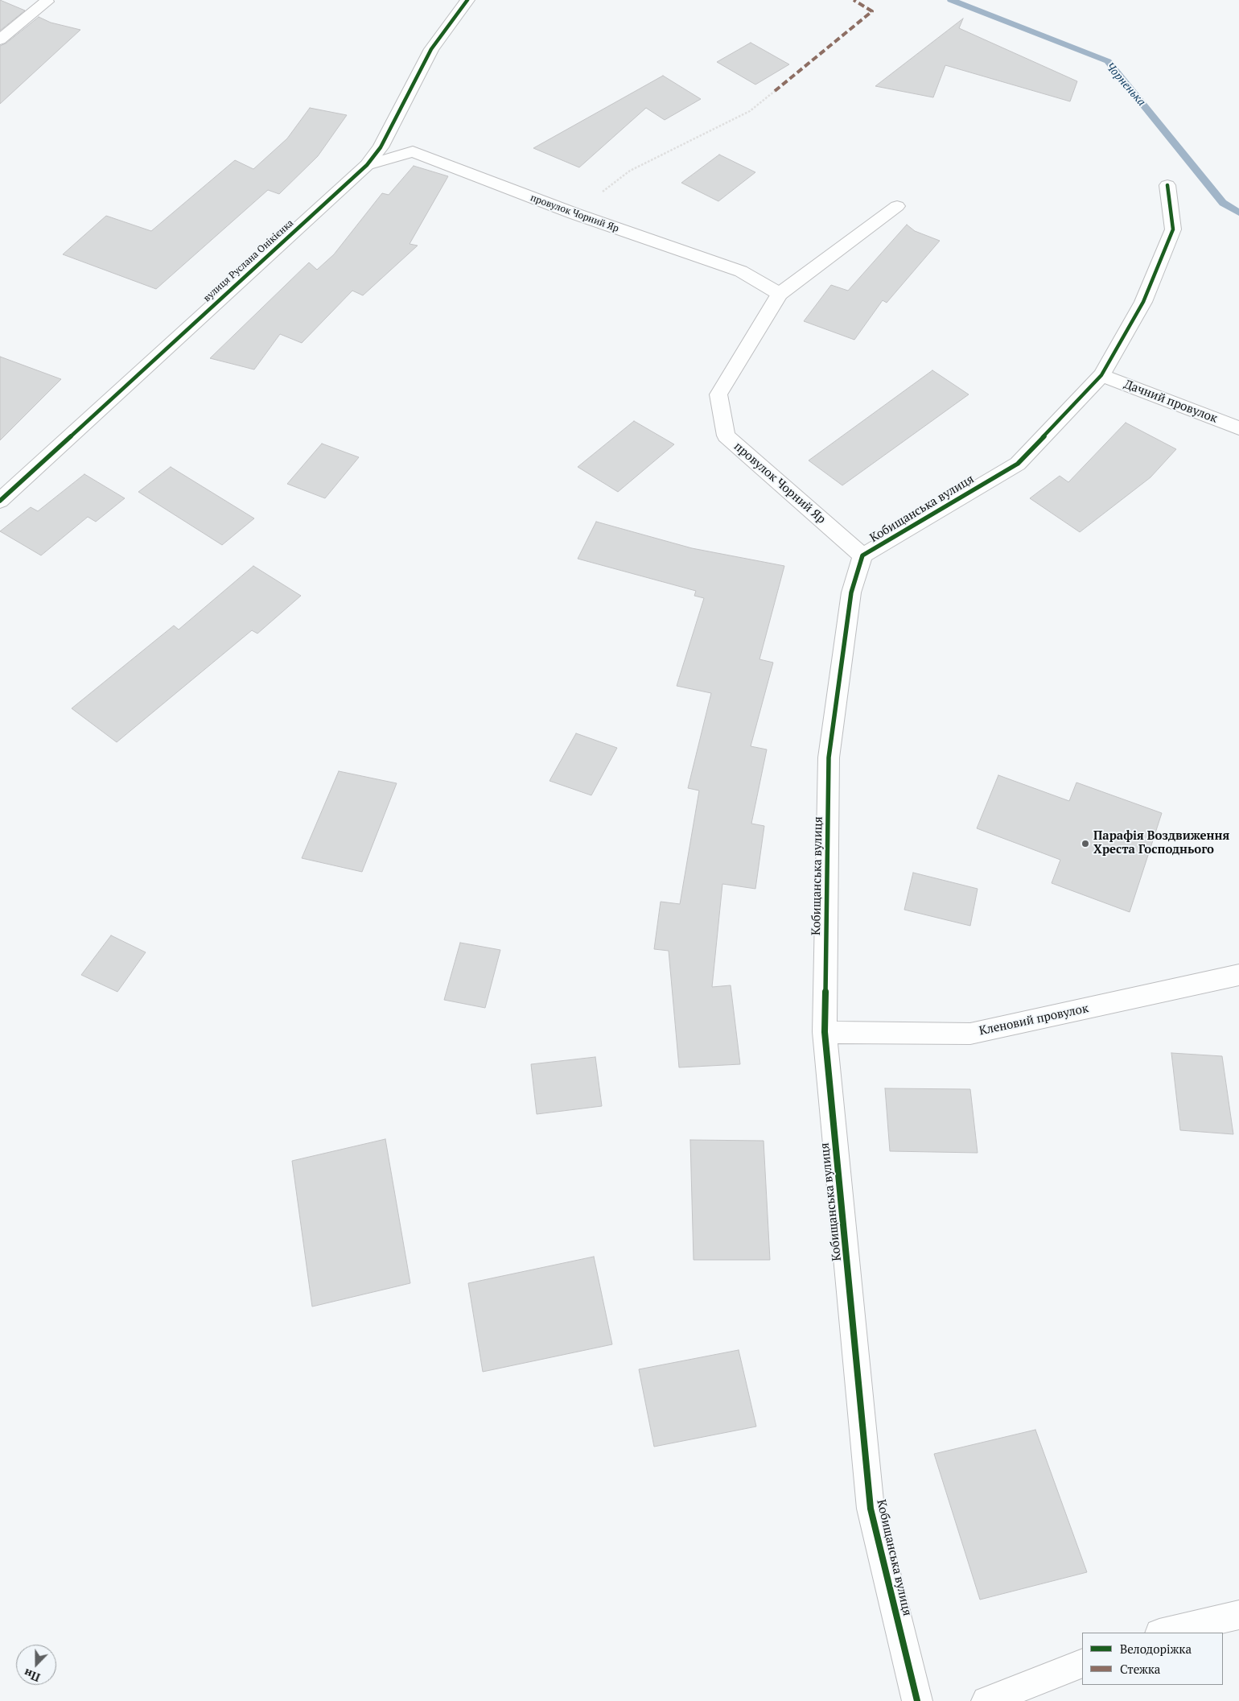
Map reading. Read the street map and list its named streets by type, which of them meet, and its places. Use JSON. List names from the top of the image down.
{
  "streets": {
    "street": [
      "провулок Чорний Яр",
      "вулиця Руслана Онікієнка",
      "Дачний провулок",
      "Кобищанська вулиця",
      "Кленовий провулок"
    ]
  },
  "crossings": [
    ["провулок Чорний Яр", "вулиця Руслана Онікієнка"],
    ["провулок Чорний Яр", "Кобищанська вулиця"],
    ["Дачний провулок", "Кобищанська вулиця"],
    ["Кобищанська вулиця", "Кленовий провулок"]
  ],
  "water": ["Чорненька"],
  "places": ["Парафія Воздвиження Хреста Господнього"],
  "legend": ["Велодоріжка", "Стежка"],
  "north": "bottom"
}
